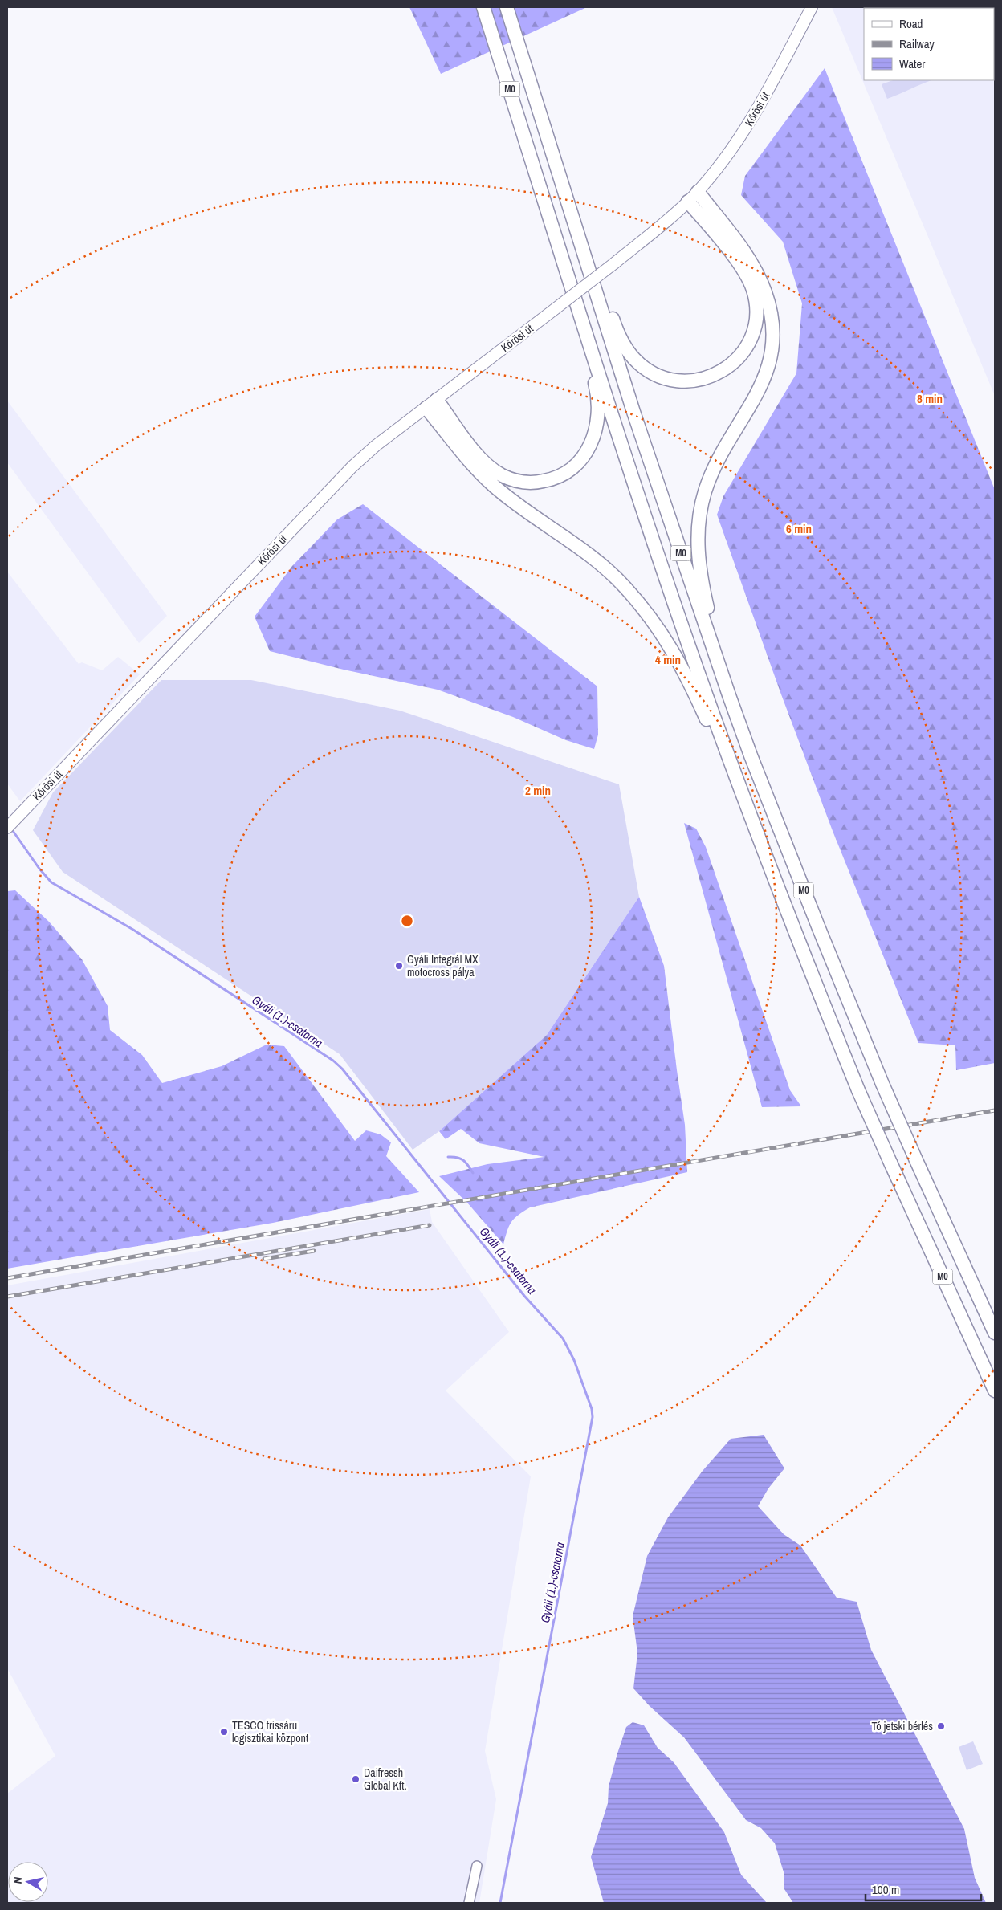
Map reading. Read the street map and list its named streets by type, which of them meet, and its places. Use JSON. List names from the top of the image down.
{
  "streets": {
    "highway": ["M0"],
    "main road": ["Kőrösi út"]
  },
  "water": ["Gyáli (1.)-csatorna"],
  "places": [
    "Gyáli Integrál MX motocross pálya",
    "Tó jetski bérlés",
    "TESCO frissáru logisztikai központ",
    "Daifressh Global Kft."
  ],
  "legend": ["Road", "Railway", "Water"],
  "scale_bar": "100 m",
  "north": "left",
  "rings": [
    "8 min",
    "6 min",
    "4 min",
    "2 min"
  ]
}
